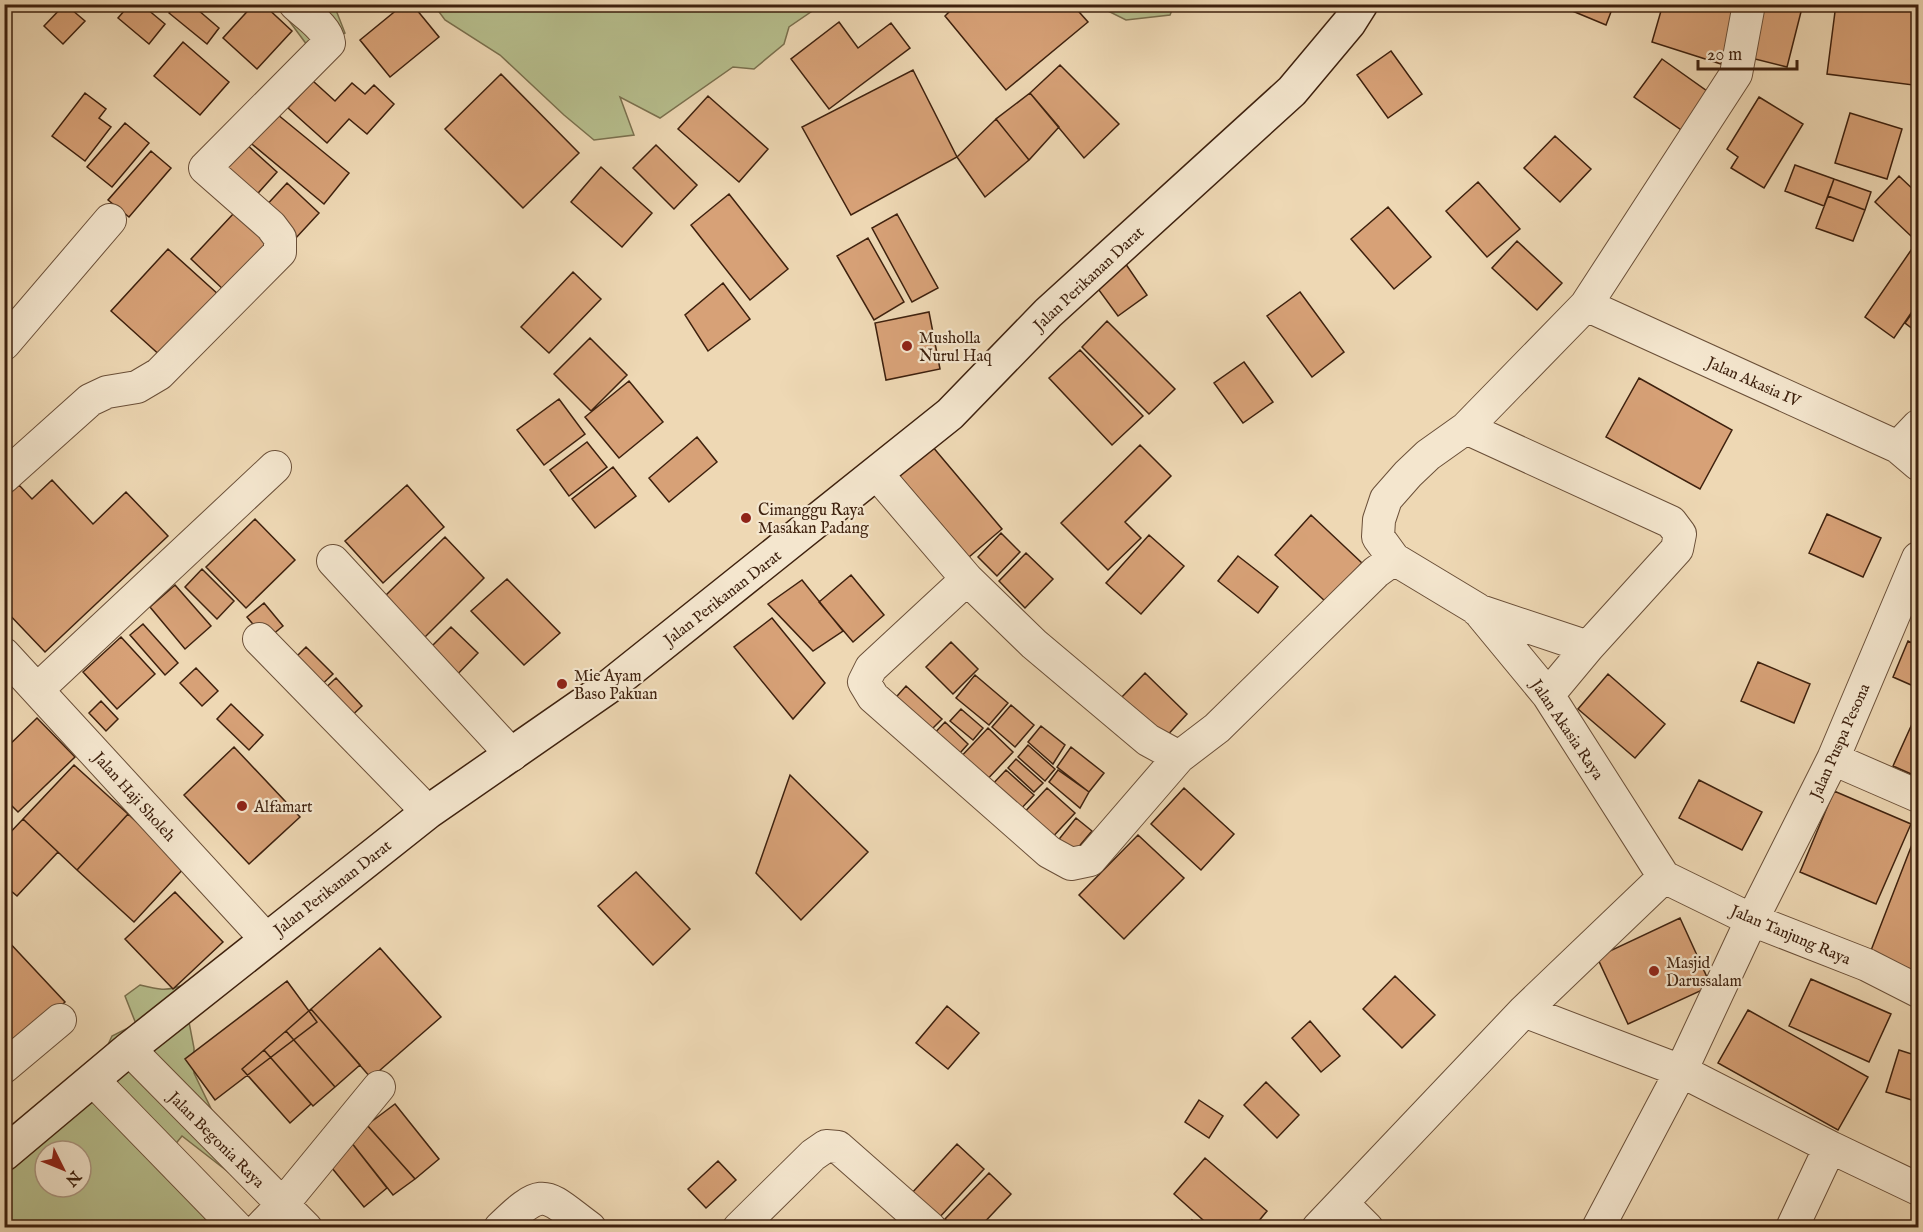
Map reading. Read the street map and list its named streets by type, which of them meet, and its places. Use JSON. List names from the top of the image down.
{
  "streets": {
    "street": [
      "Jalan Perikanan Darat",
      "Jalan Akasia IV",
      "Jalan Akasia Raya",
      "Jalan Puspa Pesona",
      "Jalan Haji Sholeh",
      "Jalan Tanjung Raya",
      "Jalan Begonia Raya"
    ]
  },
  "crossings": [
    ["Jalan Perikanan Darat", "Jalan Haji Sholeh"],
    ["Jalan Perikanan Darat", "Jalan Begonia Raya"],
    ["Jalan Akasia Raya", "Jalan Tanjung Raya"],
    ["Jalan Puspa Pesona", "Jalan Tanjung Raya"]
  ],
  "places": [
    "Musholla Nurul Haq",
    "Cimanggu Raya Masakan Padang",
    "Mie Ayam Baso Pakuan",
    "Alfamart",
    "Masjid Darussalam"
  ],
  "scale_bar": "20 m",
  "north": "bottom right"
}
